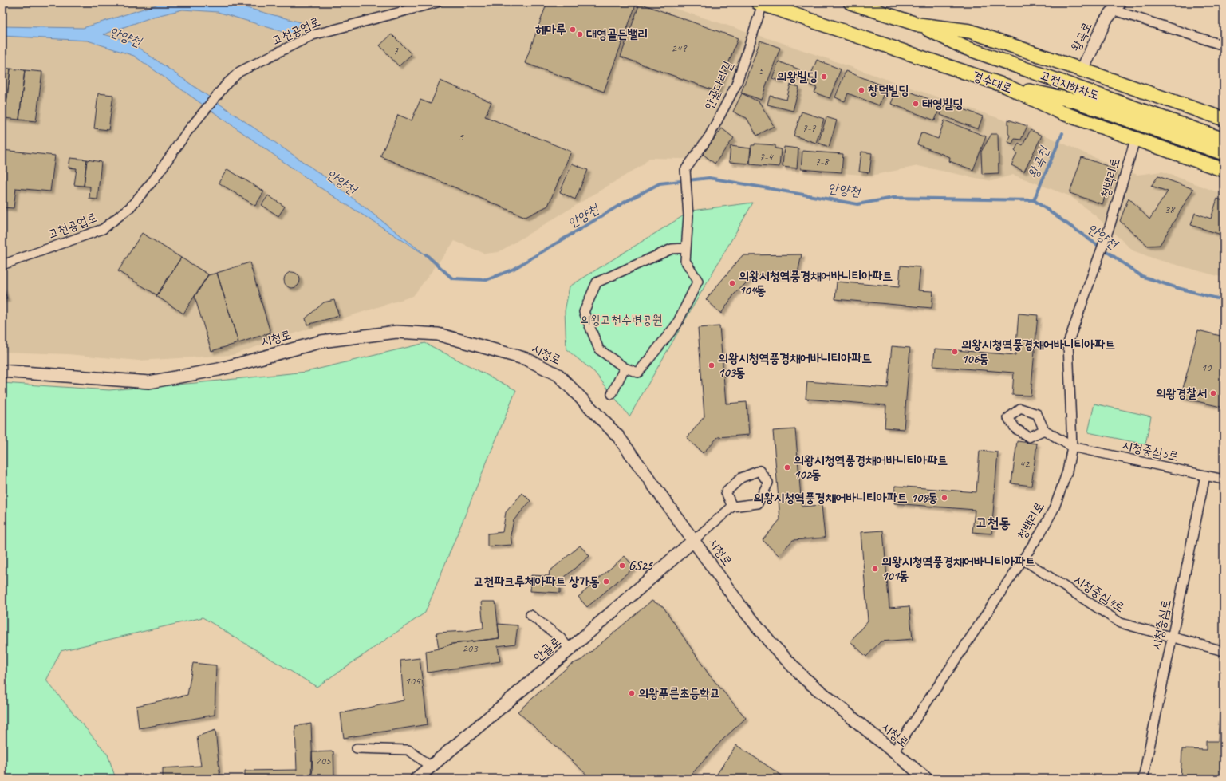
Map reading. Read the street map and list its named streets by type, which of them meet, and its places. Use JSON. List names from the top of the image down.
{
  "streets": {
    "main road": ["경수대로", "고천지하차도"],
    "street": [
      "고천공업로",
      "왕곡로",
      "안골다리길",
      "청백리로",
      "시청로",
      "시청중심5로",
      "시청중심4로",
      "시청중심로",
      "안골로"
    ]
  },
  "crossings": [
    ["경수대로", "안골다리길"],
    ["경수대로", "고천지하차도"],
    ["경수대로", "청백리로"],
    ["청백리로", "시청로"],
    ["청백리로", "시청중심5로"],
    ["청백리로", "시청중심4로"],
    ["시청로", "안골로"],
    ["시청중심5로", "시청중심로"],
    ["시청중심4로", "시청중심로"]
  ],
  "districts": ["고천동"],
  "water": ["안양천", "왕곡천"],
  "parks": ["의왕고천수변공원"],
  "places": [
    "해마루",
    "대영골든밸리",
    "의왕빌딩",
    "창덕빌딩",
    "태영빌딩",
    "의왕시청역풍경채어바니티아파트 104동",
    "의왕시청역풍경채어바니티아파트 106동",
    "의왕시청역풍경채어바니티아파트 103동",
    "의왕경찰서",
    "의왕시청역풍경채어바니티아파트 102동",
    "의왕시청역풍경채어바니티아파트 108동",
    "GS25",
    "의왕시청역풍경채어바니티아파트 101동",
    "고천파크루체아파트 상가동",
    "의왕푸른초등학교"
  ],
  "house_numbers": [
    "249",
    "7",
    "5",
    "7-7",
    "5",
    "7-4",
    "7-8",
    "38",
    "10",
    "42",
    "203",
    "104",
    "205"
  ]
}
